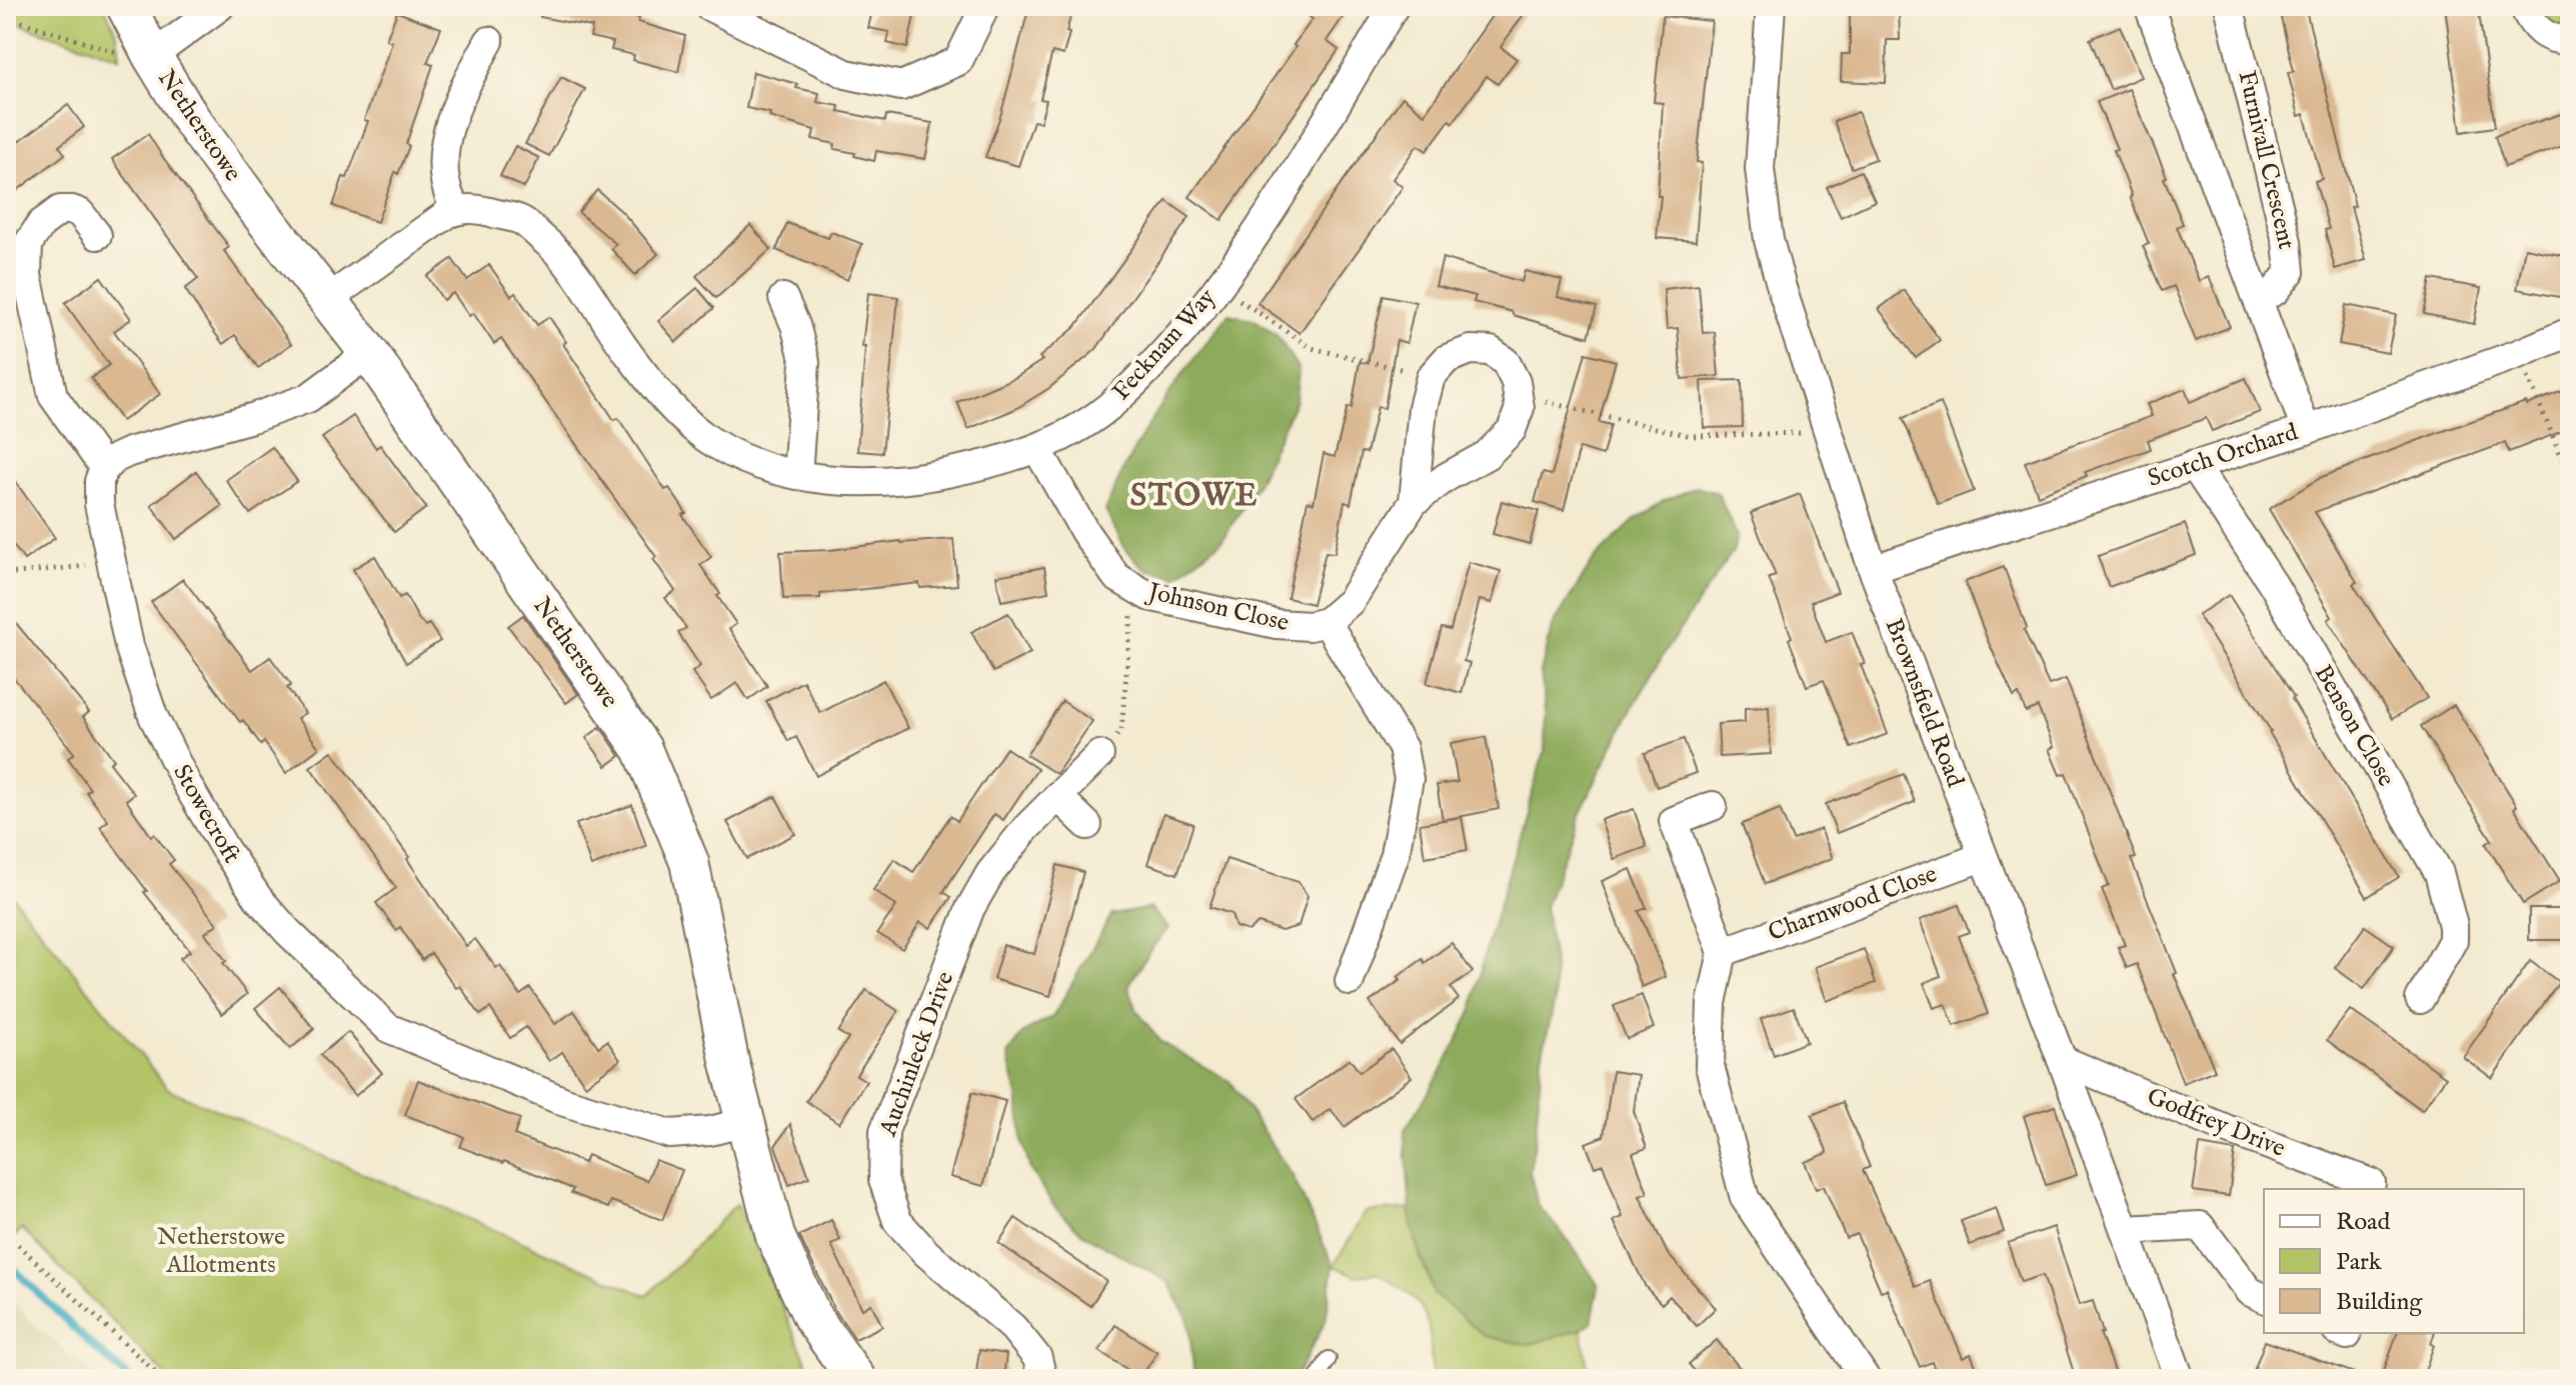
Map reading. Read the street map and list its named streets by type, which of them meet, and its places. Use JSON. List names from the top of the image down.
{
  "streets": {
    "street": [
      "Netherstowe",
      "Furnivall Crescent",
      "Fecknam Way",
      "Scotch Orchard",
      "Johnson Close",
      "Brownsfield Road",
      "Benson Close",
      "Stowecroft",
      "Charnwood Close",
      "Auchinleck Drive",
      "Godfrey Drive"
    ]
  },
  "crossings": [
    ["Netherstowe", "Stowecroft"],
    ["Furnivall Crescent", "Scotch Orchard"],
    ["Fecknam Way", "Johnson Close"],
    ["Scotch Orchard", "Brownsfield Road"],
    ["Scotch Orchard", "Benson Close"],
    ["Brownsfield Road", "Charnwood Close"],
    ["Brownsfield Road", "Godfrey Drive"]
  ],
  "districts": ["STOWE"],
  "parks": ["Netherstowe Allotments"],
  "legend": ["Road", "Park", "Building"]
}
